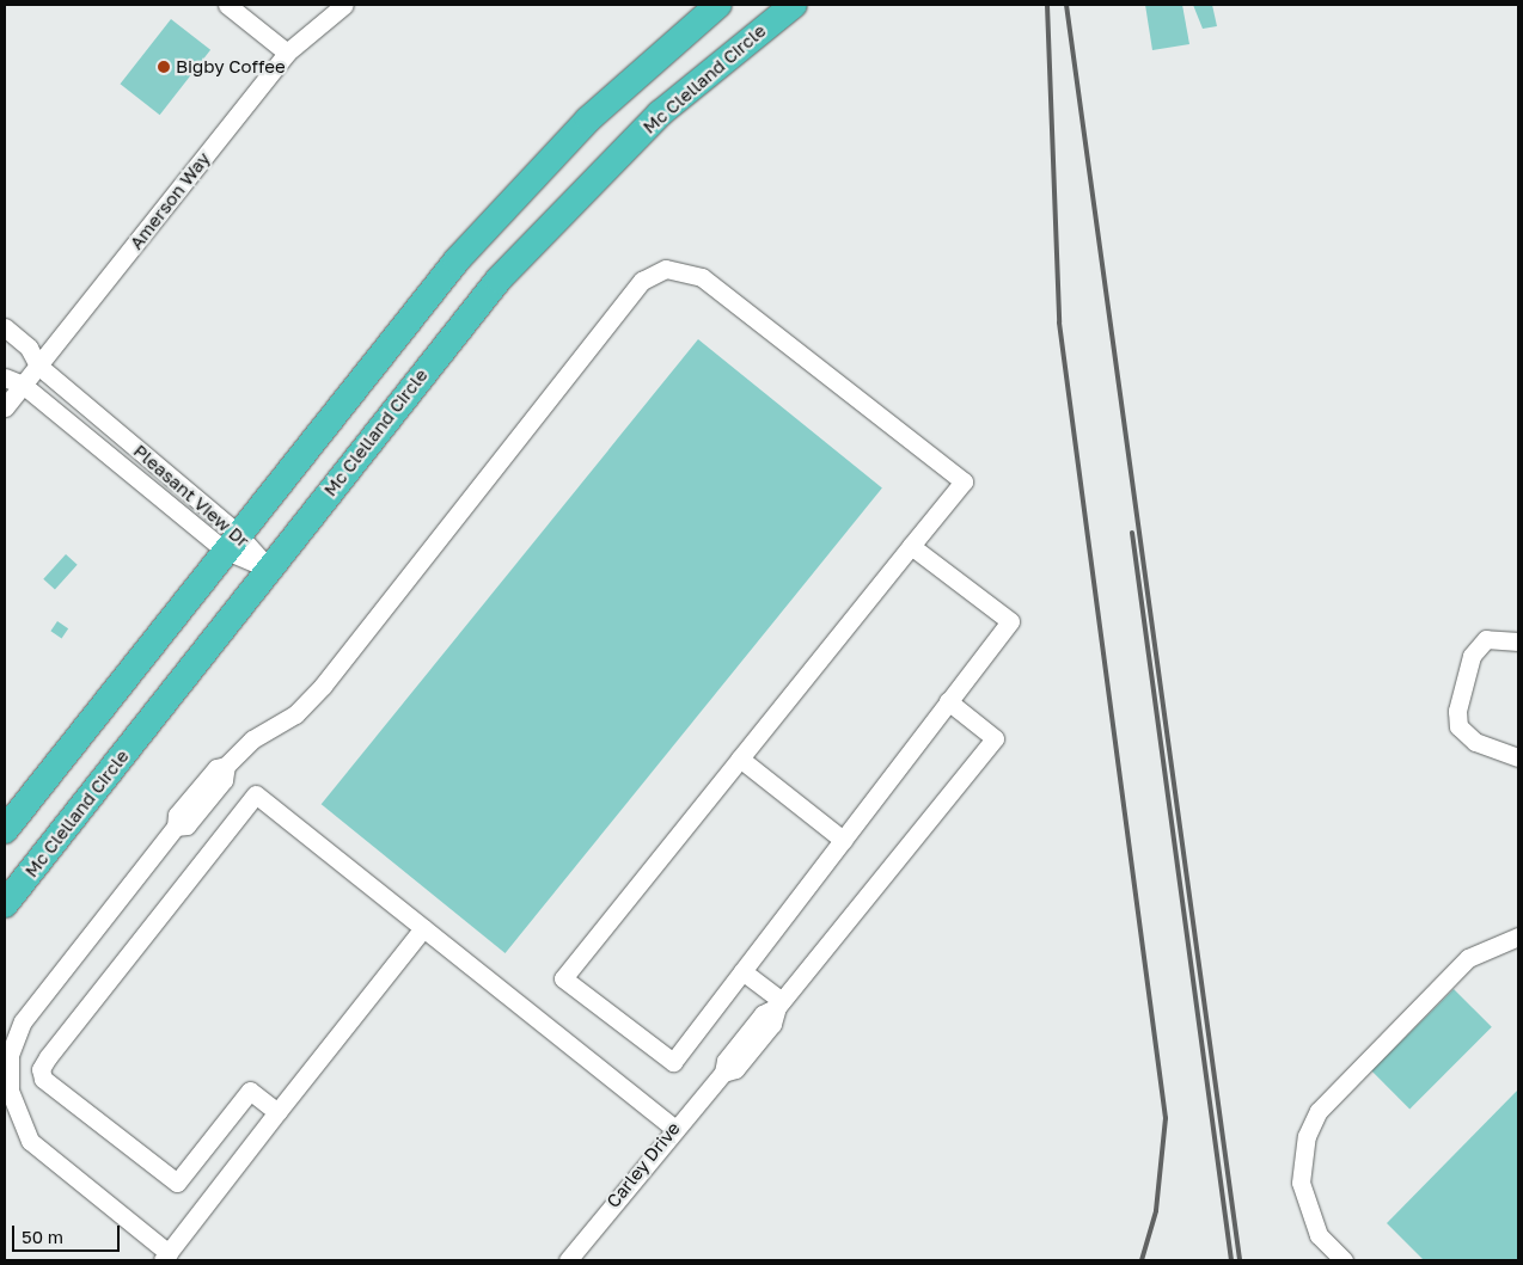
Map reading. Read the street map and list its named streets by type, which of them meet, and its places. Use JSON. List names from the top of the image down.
{
  "streets": {
    "highway": ["Mc Clelland Circle"],
    "street": ["Amerson Way", "Pleasant View Dr", "Carley Drive"]
  },
  "crossings": [
    ["Mc Clelland Circle", "Pleasant View Dr"],
    ["Amerson Way", "Pleasant View Dr"]
  ],
  "places": ["Bigby Coffee"],
  "scale_bar": "50 m"
}
